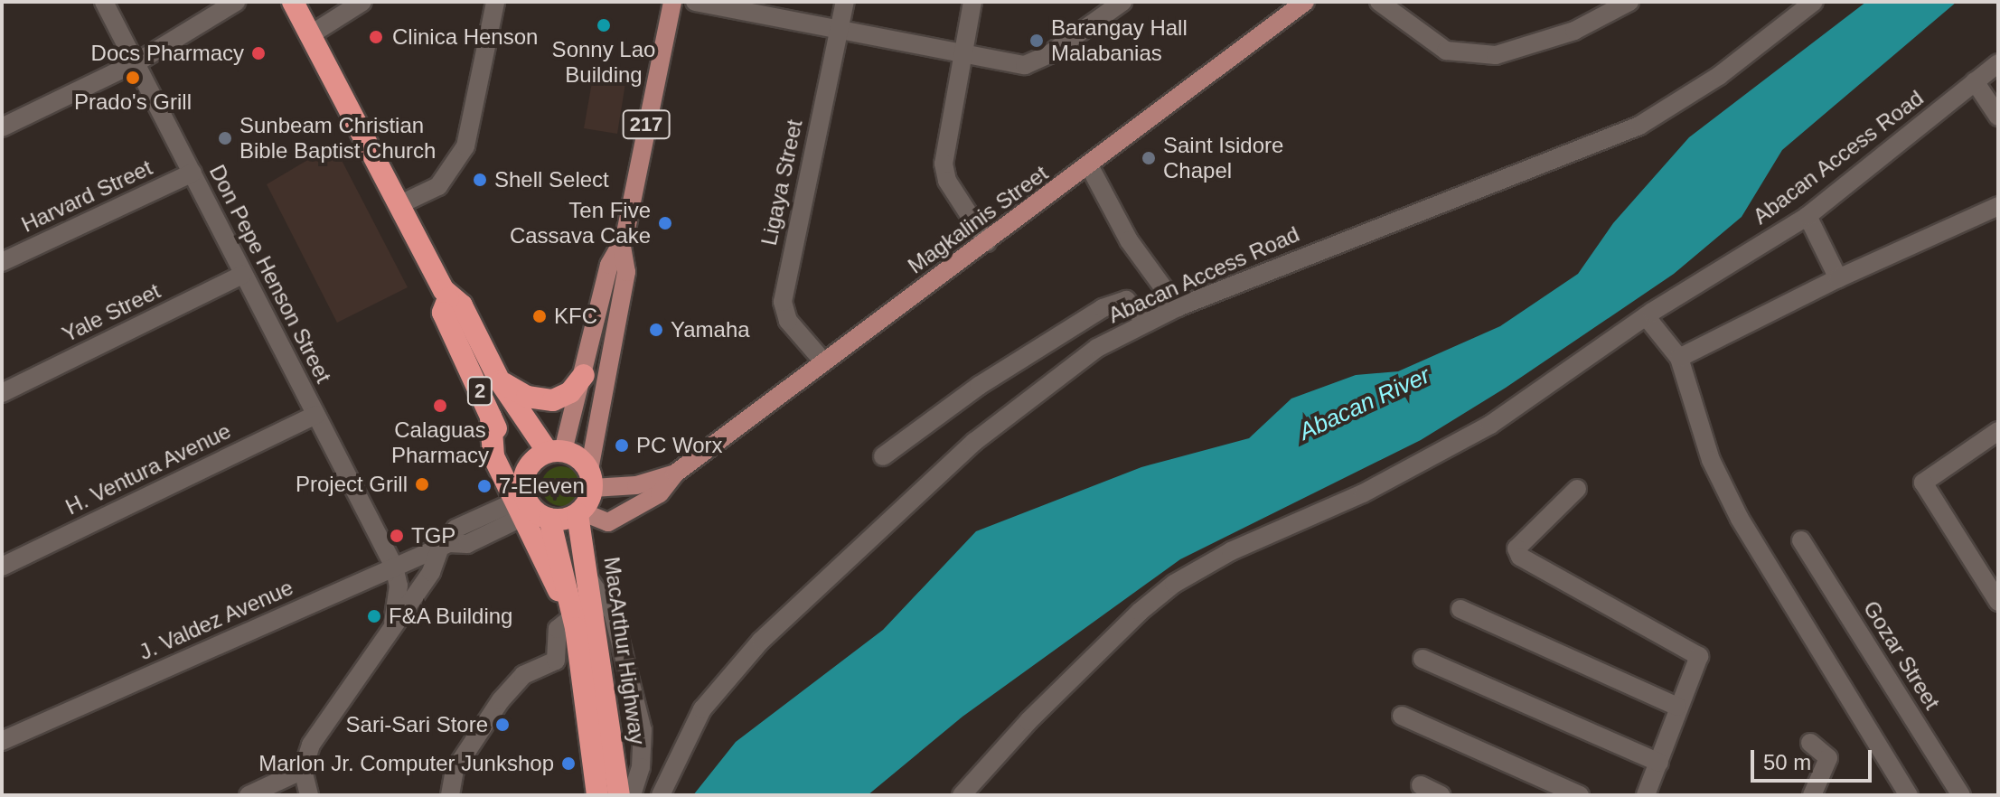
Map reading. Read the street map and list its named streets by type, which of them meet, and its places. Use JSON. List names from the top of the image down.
{
  "streets": {
    "highway": ["2", "MacArthur Highway"],
    "main road": ["217", "Magkalinis Street"],
    "street": [
      "Abacan Access Road",
      "Ligaya Street",
      "Harvard Street",
      "Don Pepe Henson Street",
      "Yale Street",
      "H. Ventura Avenue",
      "J. Valdez Avenue",
      "Gozar Street"
    ]
  },
  "crossings": [
    ["217", "Magkalinis Street"],
    ["217", "2"],
    ["217", "J. Valdez Avenue"],
    ["217", "MacArthur Highway"],
    ["Ligaya Street", "Magkalinis Street"],
    ["Harvard Street", "Don Pepe Henson Street"],
    ["Magkalinis Street", "2"],
    ["Magkalinis Street", "J. Valdez Avenue"],
    ["Magkalinis Street", "MacArthur Highway"],
    ["Don Pepe Henson Street", "Yale Street"],
    ["Don Pepe Henson Street", "H. Ventura Avenue"],
    ["Don Pepe Henson Street", "J. Valdez Avenue"],
    ["2", "J. Valdez Avenue"],
    ["2", "MacArthur Highway"],
    ["J. Valdez Avenue", "MacArthur Highway"]
  ],
  "water": ["Abacan River"],
  "places": [
    "Sonny Lao Building",
    "Clinica Henson",
    "Barangay Hall Malabanias",
    "Docs Pharmacy",
    "Prado's Grill",
    "Sunbeam Christian Bible Baptist Church",
    "Saint Isidore Chapel",
    "Shell Select",
    "Ten Five Cassava Cake",
    "KFC",
    "Yamaha",
    "Calaguas Pharmacy",
    "PC Worx",
    "Project Grill",
    "7-Eleven",
    "TGP",
    "F&A Building",
    "Sari-Sari Store",
    "Marlon Jr. Computer Junkshop"
  ],
  "scale_bar": "50 m"
}
